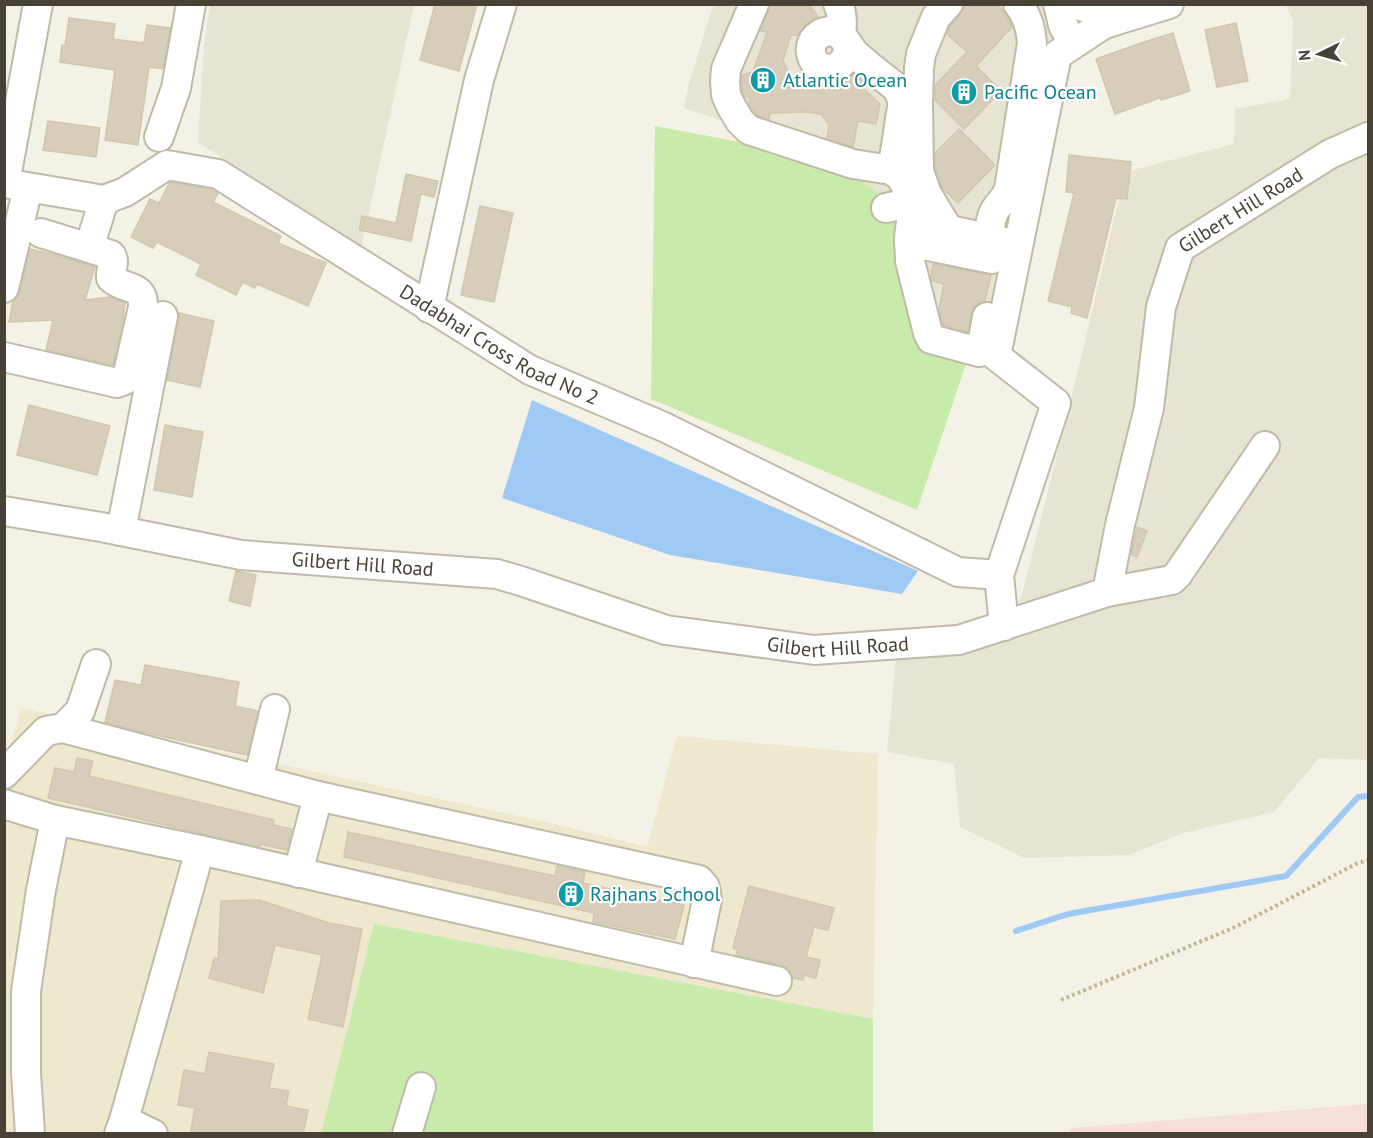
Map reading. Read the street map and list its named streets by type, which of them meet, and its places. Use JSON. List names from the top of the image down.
{
  "streets": {
    "street": ["Gilbert Hill Road", "Dadabhai Cross Road No 2"]
  },
  "places": {
    "building": ["Atlantic Ocean", "Pacific Ocean", "Rajhans School"]
  },
  "north": "left"
}
